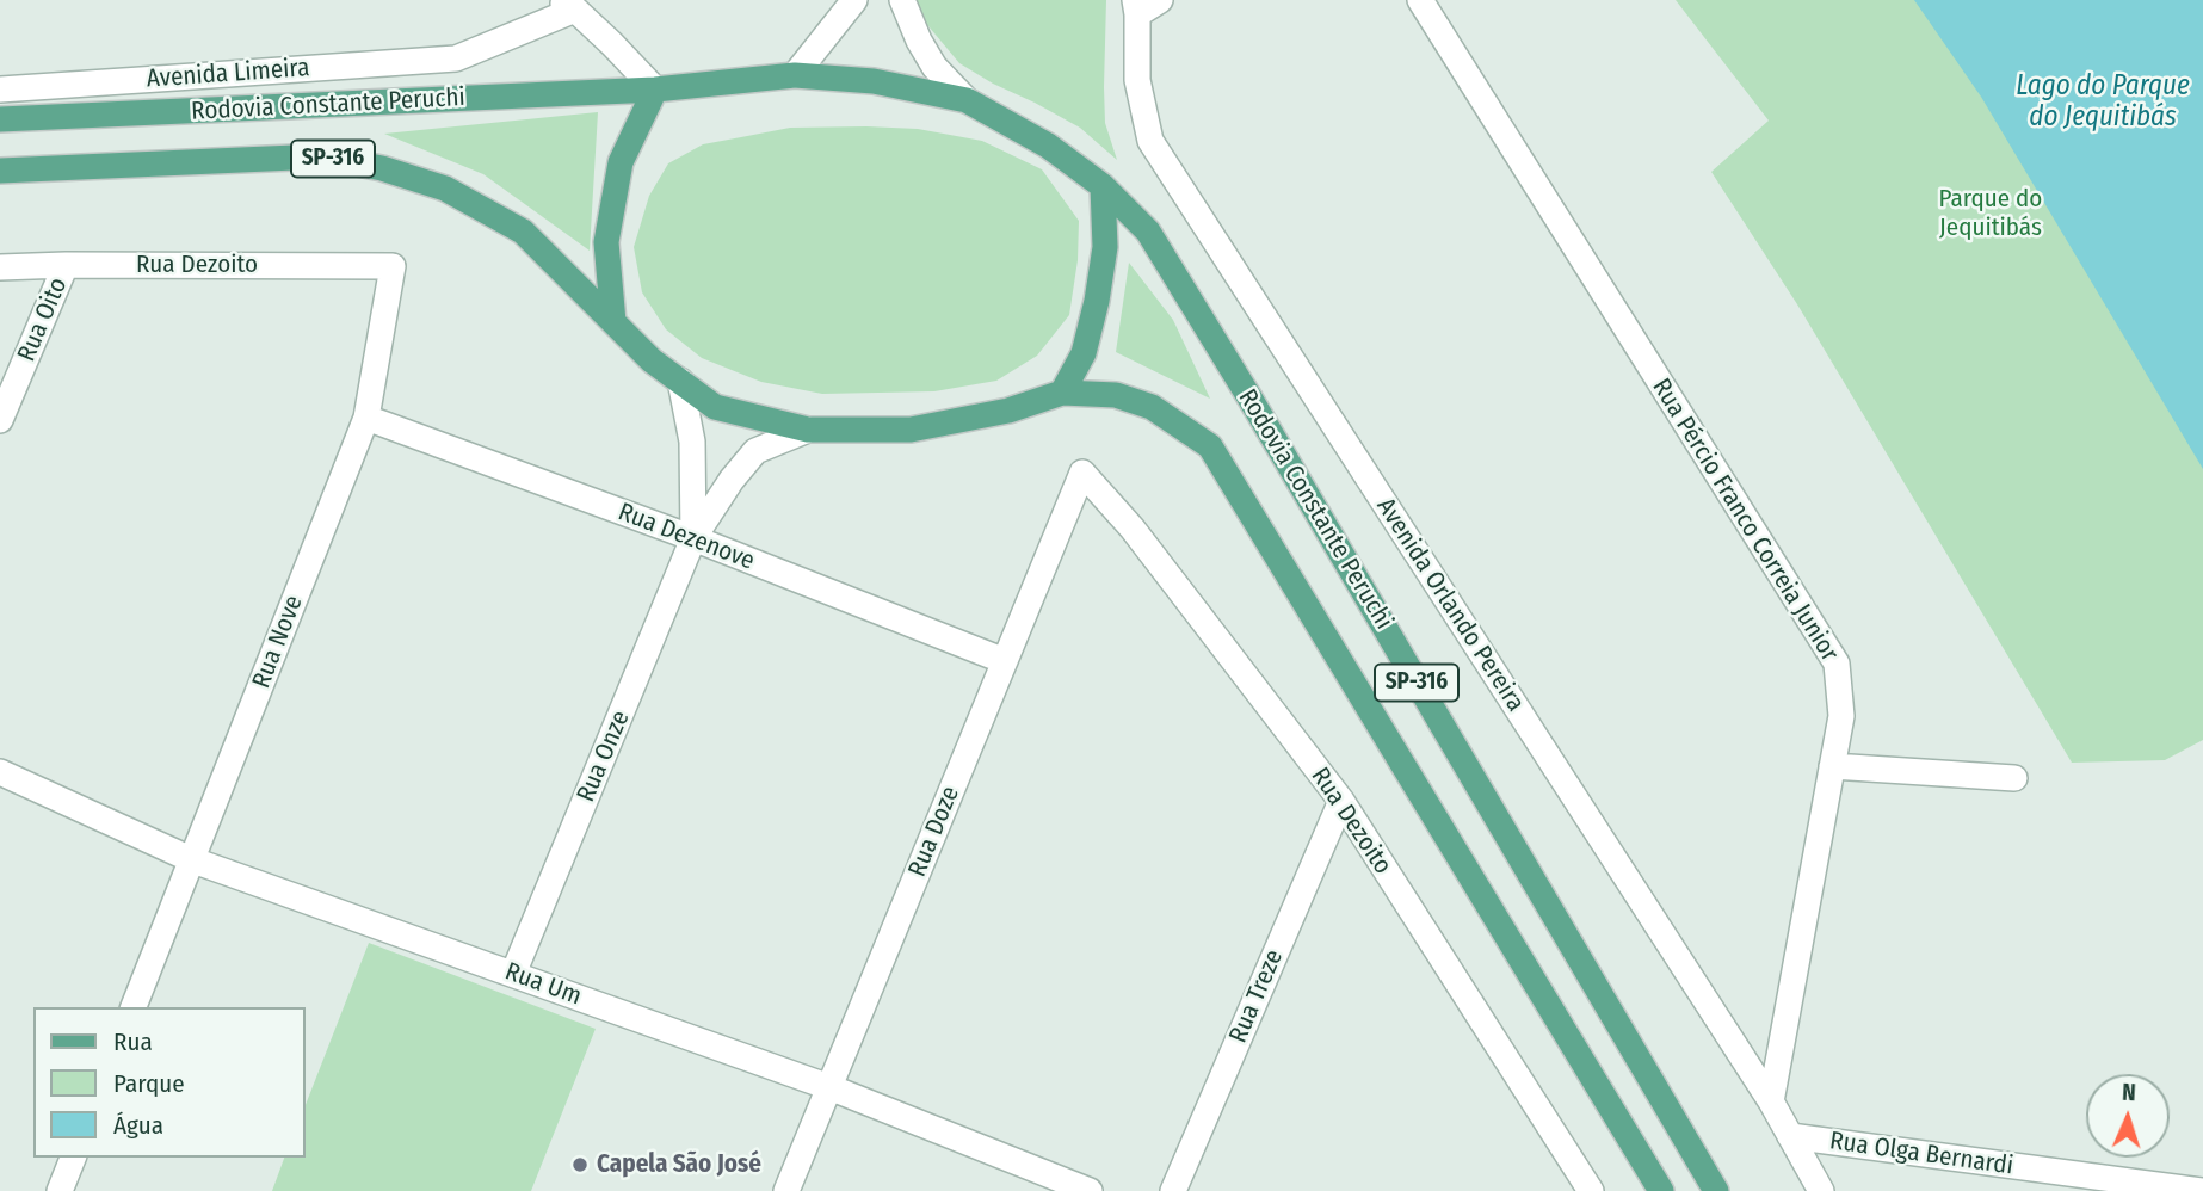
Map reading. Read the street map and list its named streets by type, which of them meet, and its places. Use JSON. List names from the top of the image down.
{
  "streets": {
    "main road": ["Rodovia Constante Peruchi", "SP-316"],
    "street": [
      "Avenida Limeira",
      "Rua Dezoito",
      "Rua Oito",
      "Rua Pércio Franco Correia Junior",
      "Rua Dezenove",
      "Avenida Orlando Pereira",
      "Rua Nove",
      "Rua Onze",
      "Rua Doze",
      "Rua Um",
      "Rua Treze",
      "Rua Olga Bernardi"
    ]
  },
  "crossings": [
    ["Rodovia Constante Peruchi", "SP-316"],
    ["SP-316", "Rua Onze"],
    ["Rua Dezoito", "Rua Oito"],
    ["Rua Dezoito", "Rua Nove"],
    ["Rua Dezoito", "Rua Doze"],
    ["Rua Dezoito", "Rua Treze"],
    ["Rua Pércio Franco Correia Junior", "Avenida Orlando Pereira"],
    ["Rua Dezenove", "Rua Nove"],
    ["Rua Dezenove", "Rua Onze"],
    ["Rua Dezenove", "Rua Doze"],
    ["Avenida Orlando Pereira", "Rua Olga Bernardi"],
    ["Rua Nove", "Rua Um"],
    ["Rua Onze", "Rua Um"],
    ["Rua Doze", "Rua Um"]
  ],
  "water": ["Lago do Parque do Jequitibás"],
  "parks": ["Parque do Jequitibás"],
  "places": ["Capela São José"],
  "legend": ["Rua", "Parque", "Água"],
  "north": "top"
}
